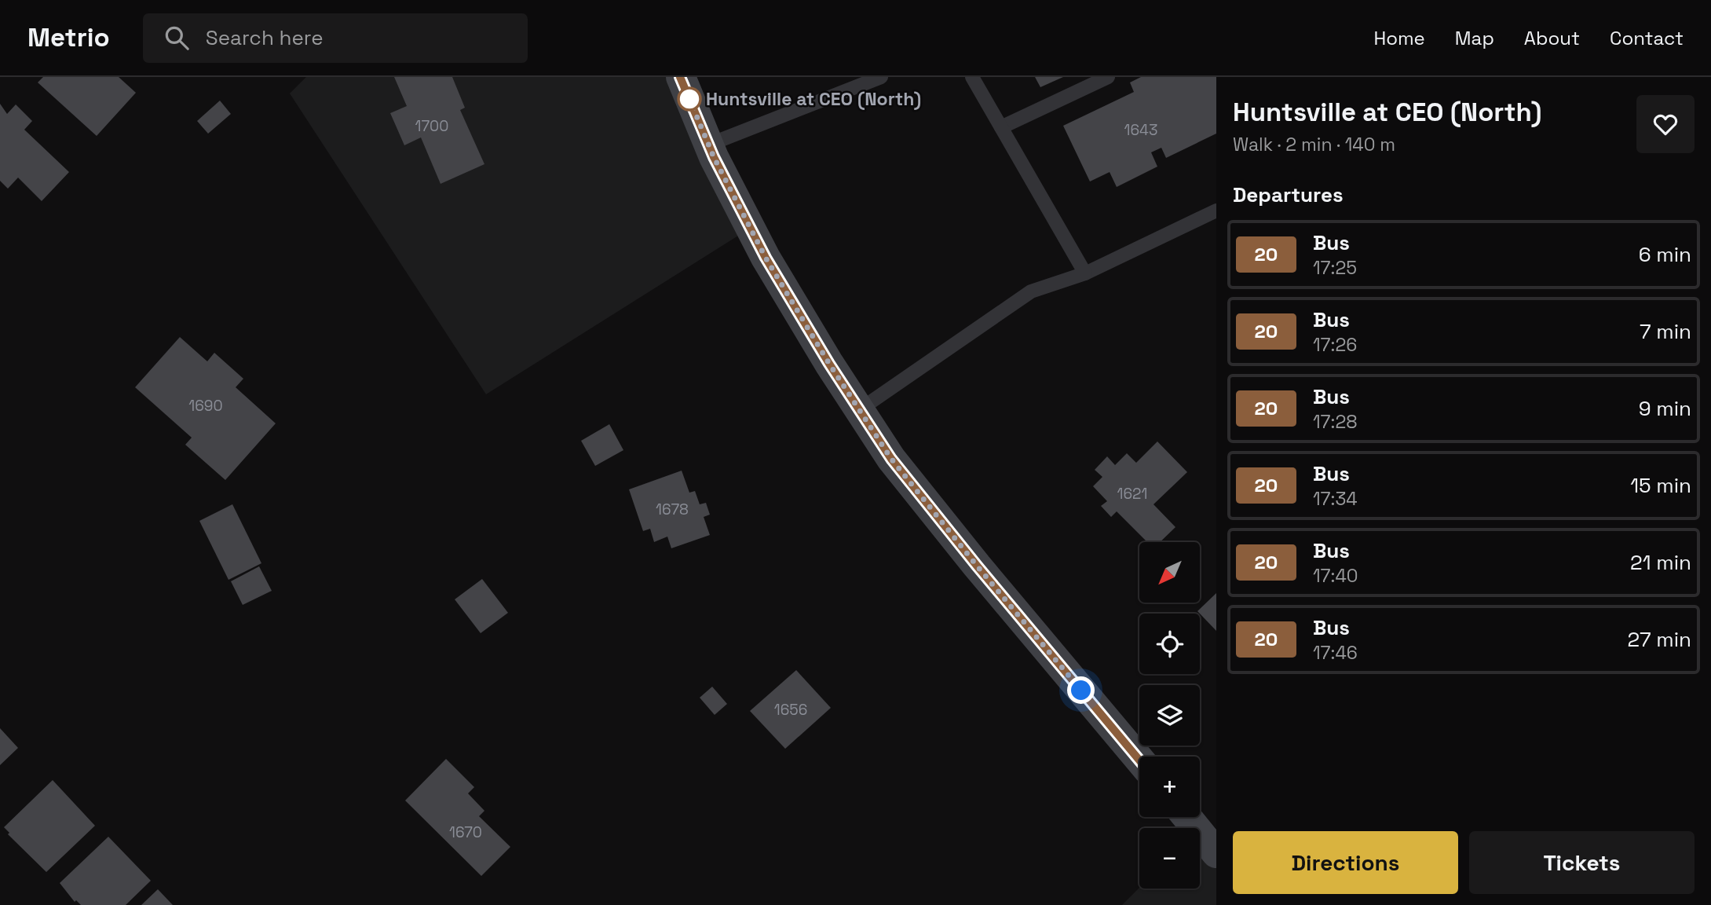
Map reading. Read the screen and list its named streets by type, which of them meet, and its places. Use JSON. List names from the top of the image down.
{
  "places": ["Huntsville at CEO (North)"],
  "lines": ["bus line 20"],
  "house_numbers": [
    "1700",
    "1643",
    "1690",
    "1621",
    "1678",
    "1656",
    "1670"
  ],
  "north": "bottom left",
  "page": {
    "header": "Metrio",
    "search": "Search here",
    "nav": [
      "Home",
      "Map",
      "About",
      "Contact"
    ],
    "heading": [
      ["Huntsville at CEO (North)", "Walk · 2 min · 140 m"],
      "Departures"
    ],
    "list": [
      {
        "mark": "20",
        "name": "Bus",
        "note": "17:25",
        "value": "6 min"
      },
      {
        "mark": "20",
        "name": "Bus",
        "note": "17:26",
        "value": "7 min"
      },
      {
        "mark": "20",
        "name": "Bus",
        "note": "17:28",
        "value": "9 min"
      },
      {
        "mark": "20",
        "name": "Bus",
        "note": "17:34",
        "value": "15 min"
      },
      {
        "mark": "20",
        "name": "Bus",
        "note": "17:40",
        "value": "21 min"
      },
      {
        "mark": "20",
        "name": "Bus",
        "note": "17:46",
        "value": "27 min"
      }
    ],
    "map_buttons": ["+", "−"],
    "buttons": ["Directions", "Tickets"]
  }
}
